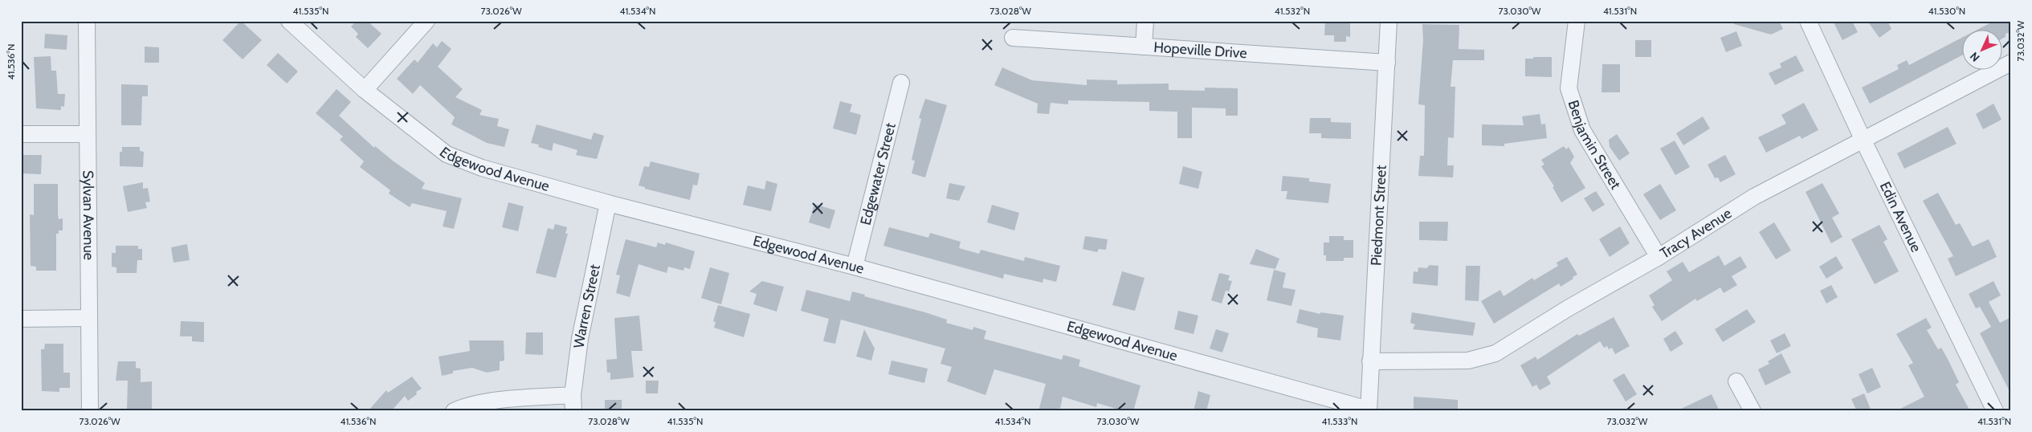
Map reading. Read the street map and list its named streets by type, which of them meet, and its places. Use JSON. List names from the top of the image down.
{
  "streets": {
    "street": [
      "Hopeville Drive",
      "Benjamin Street",
      "Edgewood Avenue",
      "Edgewater Street",
      "Sylvan Avenue",
      "Piedmont Street",
      "Edin Avenue",
      "Tracy Avenue",
      "Warren Street"
    ]
  },
  "crossings": [
    ["Hopeville Drive", "Piedmont Street"],
    ["Benjamin Street", "Tracy Avenue"],
    ["Edgewood Avenue", "Edgewater Street"],
    ["Edgewood Avenue", "Piedmont Street"],
    ["Edgewood Avenue", "Warren Street"],
    ["Piedmont Street", "Tracy Avenue"],
    ["Edin Avenue", "Tracy Avenue"]
  ],
  "north": "bottom left",
  "coordinates": [
    "41.535°N",
    "73.026°W",
    "41.534°N",
    "73.028°W",
    "41.532°N",
    "73.030°W",
    "41.531°N",
    "41.530°N",
    "73.032°W",
    "41.536°N",
    "41.533°N"
  ]
}
